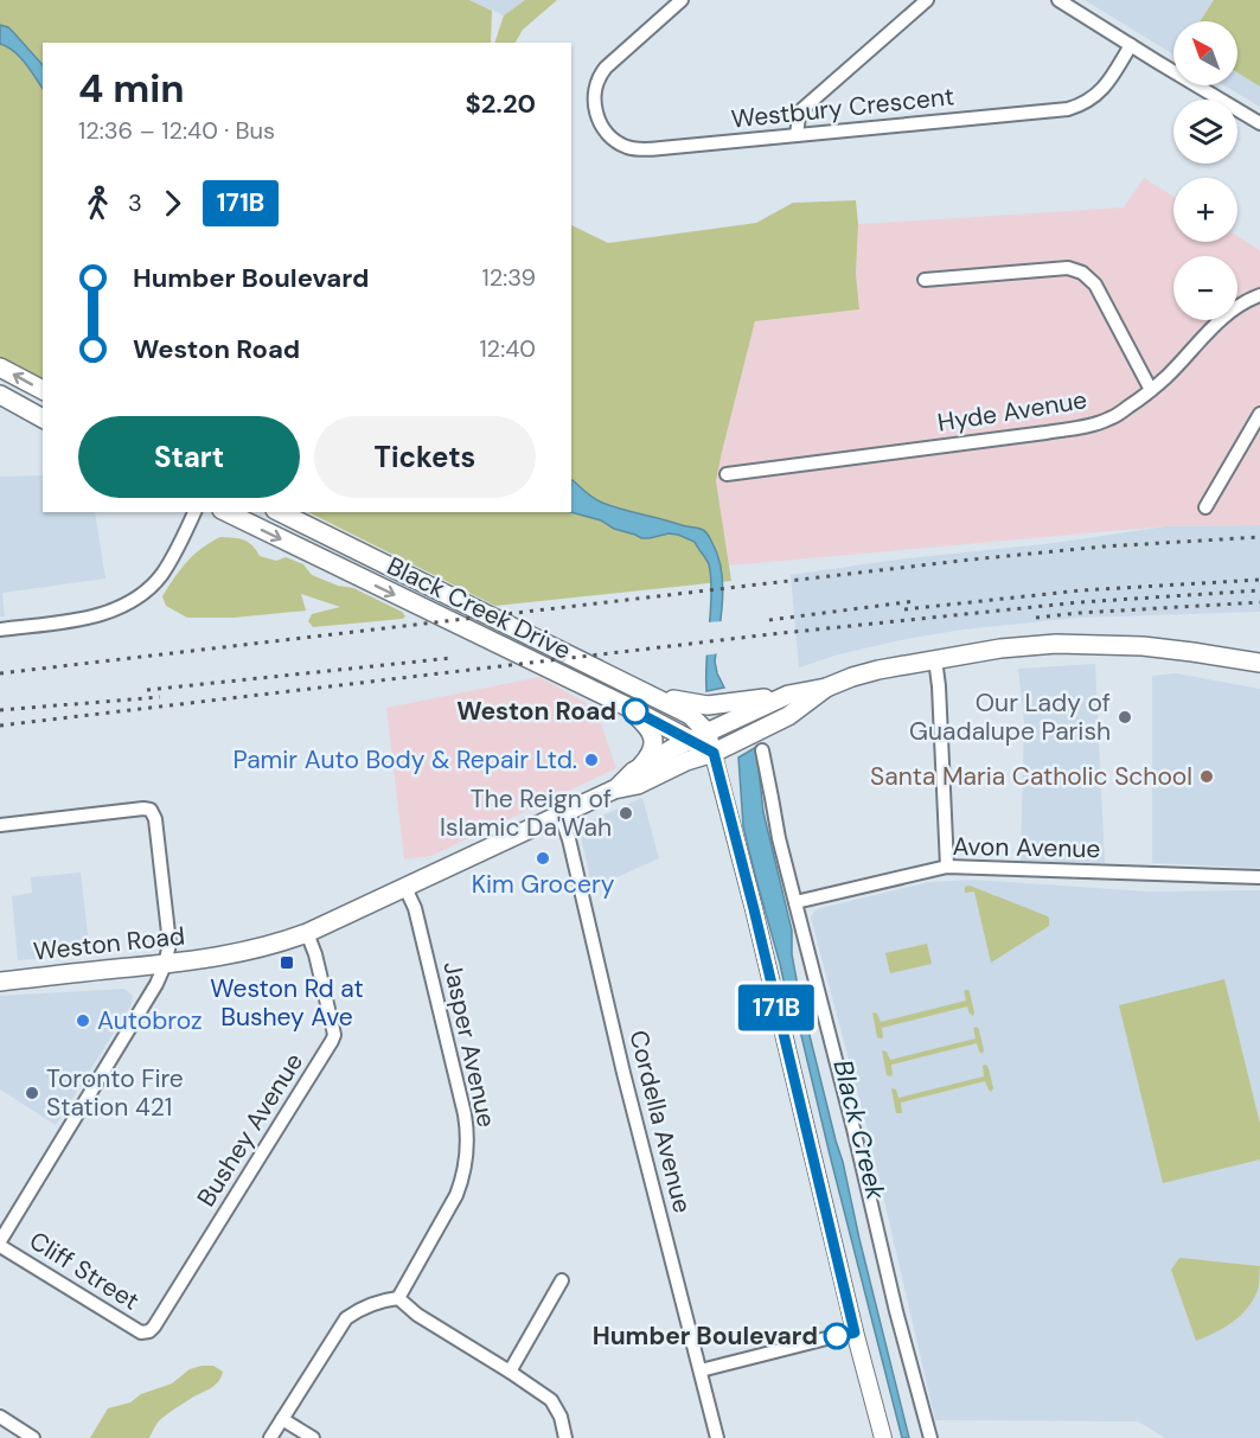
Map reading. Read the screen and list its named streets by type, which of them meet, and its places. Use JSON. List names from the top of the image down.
{
  "streets": {
    "main road": ["Black Creek Drive", "Weston Road"],
    "street": [
      "Westbury Crescent",
      "Hyde Avenue",
      "Avon Avenue",
      "Jasper Avenue",
      "Cordella Avenue",
      "Bushey Avenue",
      "Cliff Street"
    ]
  },
  "crossings": [
    ["Black Creek Drive", "Weston Road"],
    ["Weston Road", "Jasper Avenue"],
    ["Weston Road", "Cordella Avenue"],
    ["Weston Road", "Bushey Avenue"],
    ["Bushey Avenue", "Cliff Street"]
  ],
  "water": ["Black Creek"],
  "places": {
    "other": [
      "Weston Road",
      "Our Lady of Guadalupe Parish",
      "Pamir Auto Body & Repair Ltd.",
      "Santa Maria Catholic School",
      "The Reign of Islamic Da'Wah",
      "Kim Grocery",
      "Autobroz",
      "Toronto Fire Station 421",
      "Humber Boulevard"
    ],
    "transit": ["Weston Rd at Bushey Ave"]
  },
  "lines": ["bus line 171B"],
  "north": "top left",
  "page": {
    "on_map": "171B",
    "map_buttons": ["+", "−"],
    "heading": ["4 min", "12:36 – 12:40 · Bus", "$2.20"],
    "legs": ["3", "171B"],
    "list": [
      {
        "name": "Humber Boulevard",
        "value": "12:39"
      },
      {
        "name": "Weston Road",
        "value": "12:40"
      }
    ],
    "buttons": ["Start", "Tickets"]
  }
}
